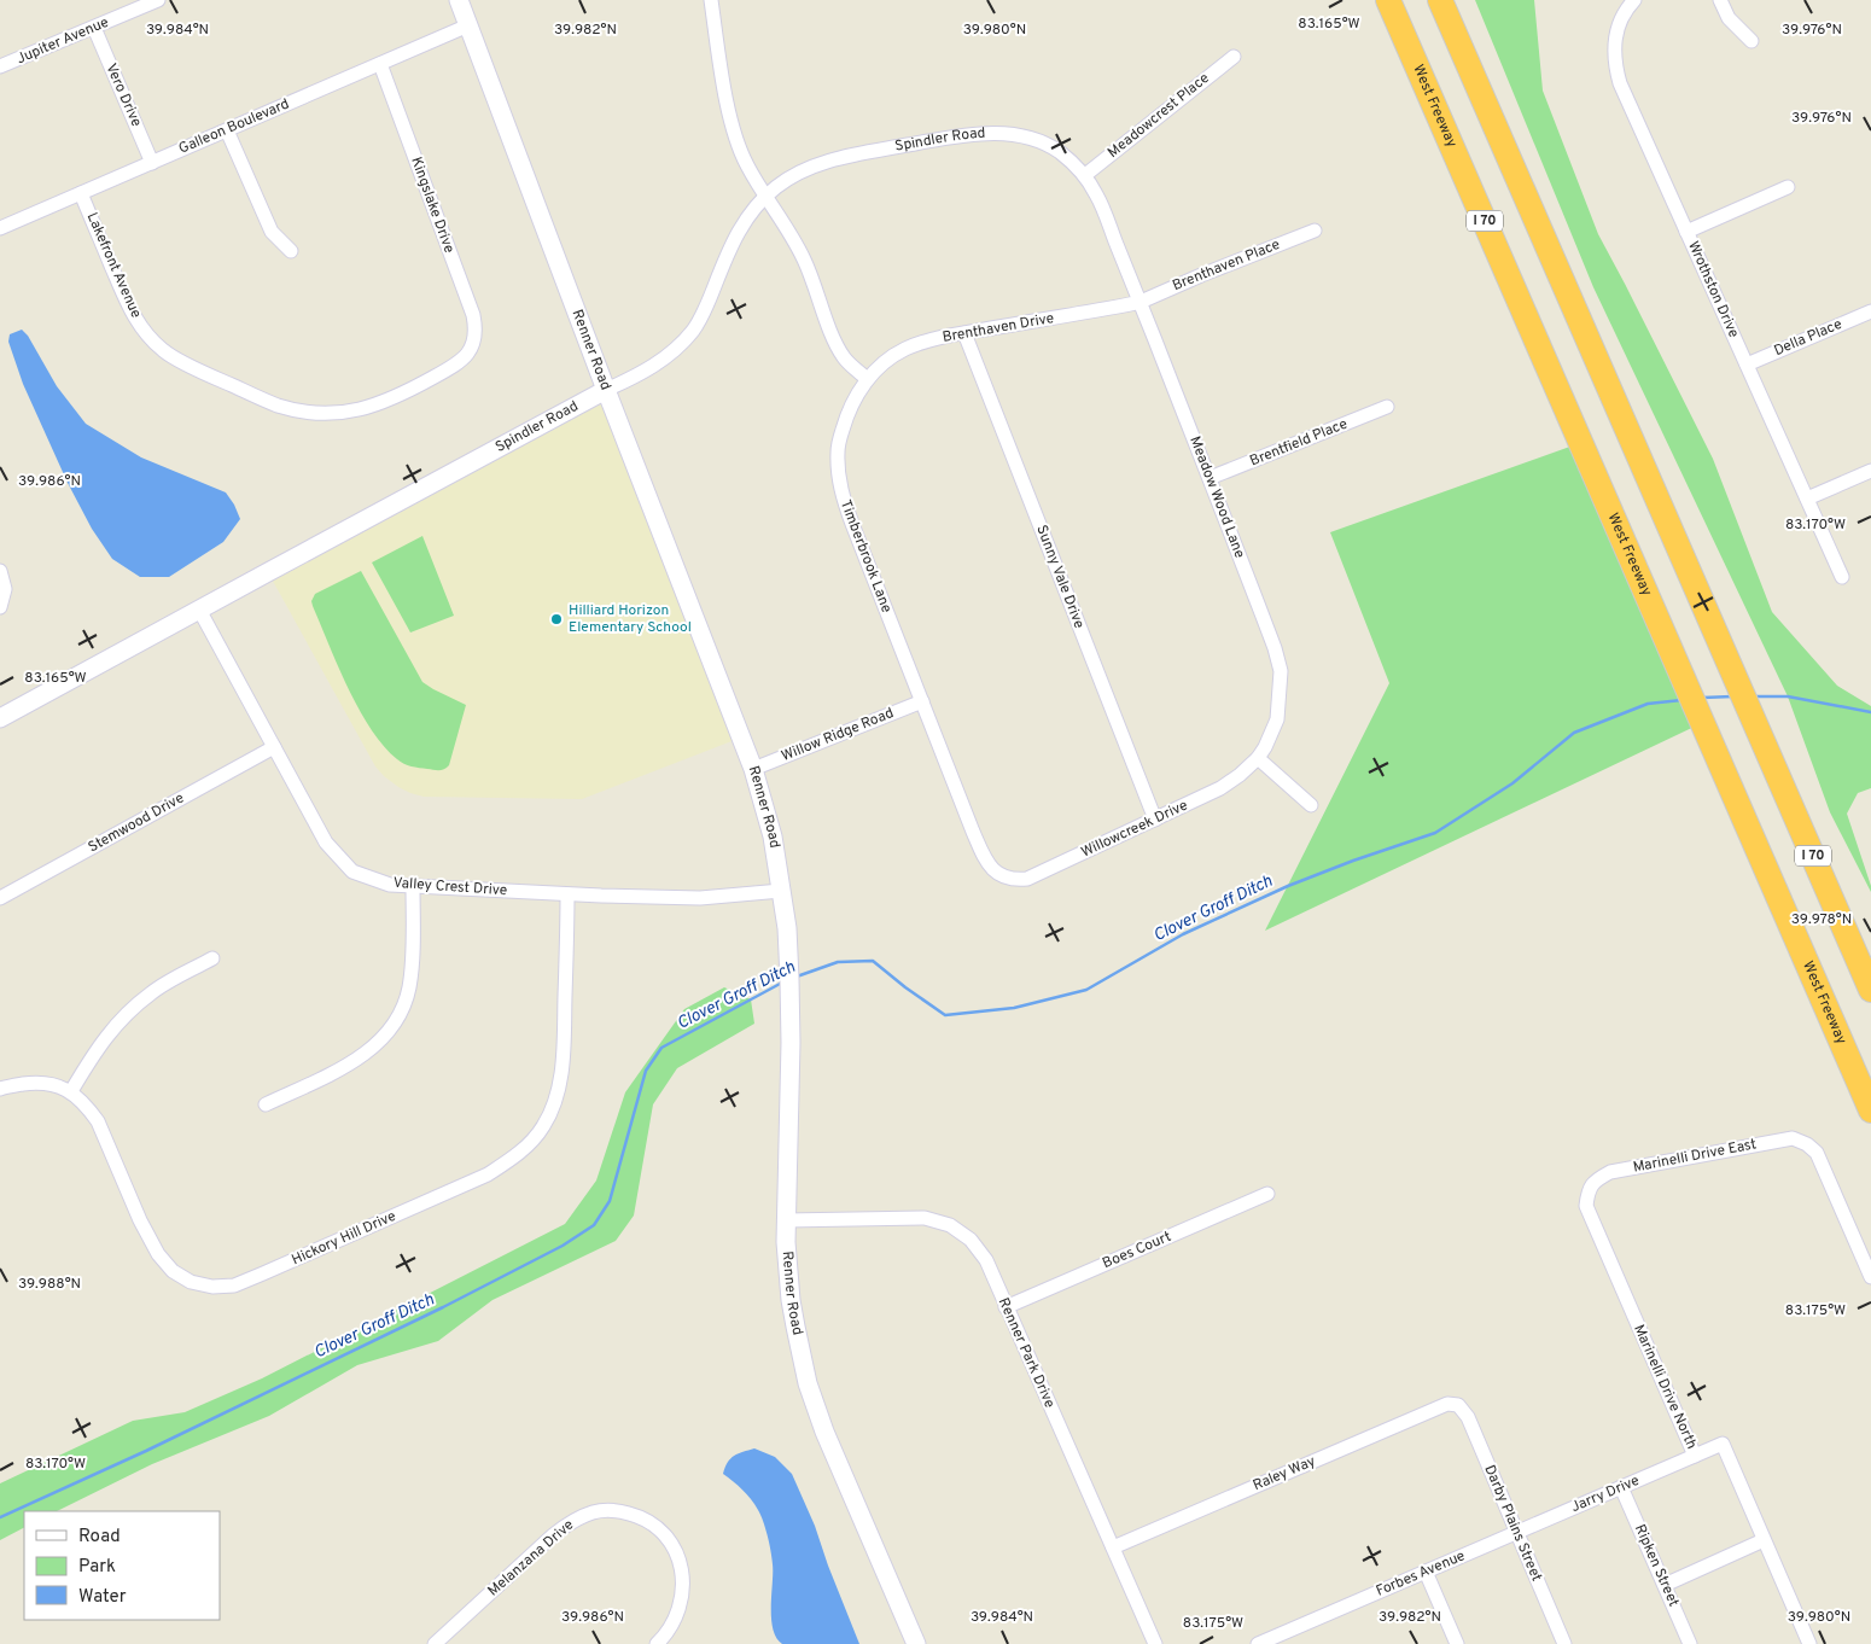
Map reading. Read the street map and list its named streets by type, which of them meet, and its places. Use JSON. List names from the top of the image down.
{
  "streets": {
    "highway": ["West Freeway", "I 70"],
    "main road": ["Spindler Road", "Renner Road"],
    "street": [
      "Jupiter Avenue",
      "Vero Drive",
      "Meadowcrest Place",
      "Galleon Boulevard",
      "Kingslake Drive",
      "Lakefront Avenue",
      "Brenthaven Place",
      "Wrothston Drive",
      "Brenthaven Drive",
      "Della Place",
      "Brentfield Place",
      "Meadow Wood Lane",
      "Timberbrook Lane",
      "Sunny Vale Drive",
      "Willow Ridge Road",
      "Stemwood Drive",
      "Willowcreek Drive",
      "Valley Crest Drive",
      "Marinelli Drive East",
      "Hickory Hill Drive",
      "Boes Court",
      "Renner Park Drive",
      "Marinelli Drive North",
      "Raley Way",
      "Jarry Drive",
      "Darby Plains Street",
      "Melanzana Drive",
      "Ripken Street",
      "Forbes Avenue"
    ]
  },
  "crossings": [
    ["Jupiter Avenue", "Vero Drive"],
    ["Vero Drive", "Galleon Boulevard"],
    ["Meadowcrest Place", "Spindler Road"],
    ["Meadowcrest Place", "Meadow Wood Lane"],
    ["Galleon Boulevard", "Kingslake Drive"],
    ["Galleon Boulevard", "Lakefront Avenue"],
    ["Galleon Boulevard", "Renner Road"],
    ["Spindler Road", "Renner Road"],
    ["Spindler Road", "Meadow Wood Lane"],
    ["Spindler Road", "Valley Crest Drive"],
    ["Kingslake Drive", "Lakefront Avenue"],
    ["Brenthaven Place", "Brenthaven Drive"],
    ["Brenthaven Place", "Meadow Wood Lane"],
    ["Wrothston Drive", "Della Place"],
    ["Brenthaven Drive", "Meadow Wood Lane"],
    ["Brenthaven Drive", "Timberbrook Lane"],
    ["Brenthaven Drive", "Sunny Vale Drive"],
    ["Renner Road", "Willow Ridge Road"],
    ["Renner Road", "Valley Crest Drive"],
    ["Renner Road", "Renner Park Drive"],
    ["Brentfield Place", "Meadow Wood Lane"],
    ["Meadow Wood Lane", "Willowcreek Drive"],
    ["Timberbrook Lane", "Willow Ridge Road"],
    ["Timberbrook Lane", "Willowcreek Drive"],
    ["Sunny Vale Drive", "Willowcreek Drive"],
    ["Stemwood Drive", "Valley Crest Drive"],
    ["Valley Crest Drive", "Hickory Hill Drive"],
    ["Marinelli Drive East", "Marinelli Drive North"],
    ["Boes Court", "Renner Park Drive"],
    ["Renner Park Drive", "Raley Way"],
    ["Marinelli Drive North", "Jarry Drive"],
    ["Raley Way", "Darby Plains Street"],
    ["Jarry Drive", "Darby Plains Street"],
    ["Jarry Drive", "Ripken Street"],
    ["Jarry Drive", "Forbes Avenue"],
    ["Darby Plains Street", "Forbes Avenue"]
  ],
  "water": ["Clover Groff Ditch"],
  "places": ["Hilliard Horizon Elementary School"],
  "legend": ["Road", "Park", "Water"],
  "coordinates": [
    "83.165°W",
    "39.984°N",
    "39.982°N",
    "39.980°N",
    "39.976°N",
    "39.986°N",
    "83.170°W",
    "39.978°N",
    "39.988°N",
    "83.175°W"
  ]
}
